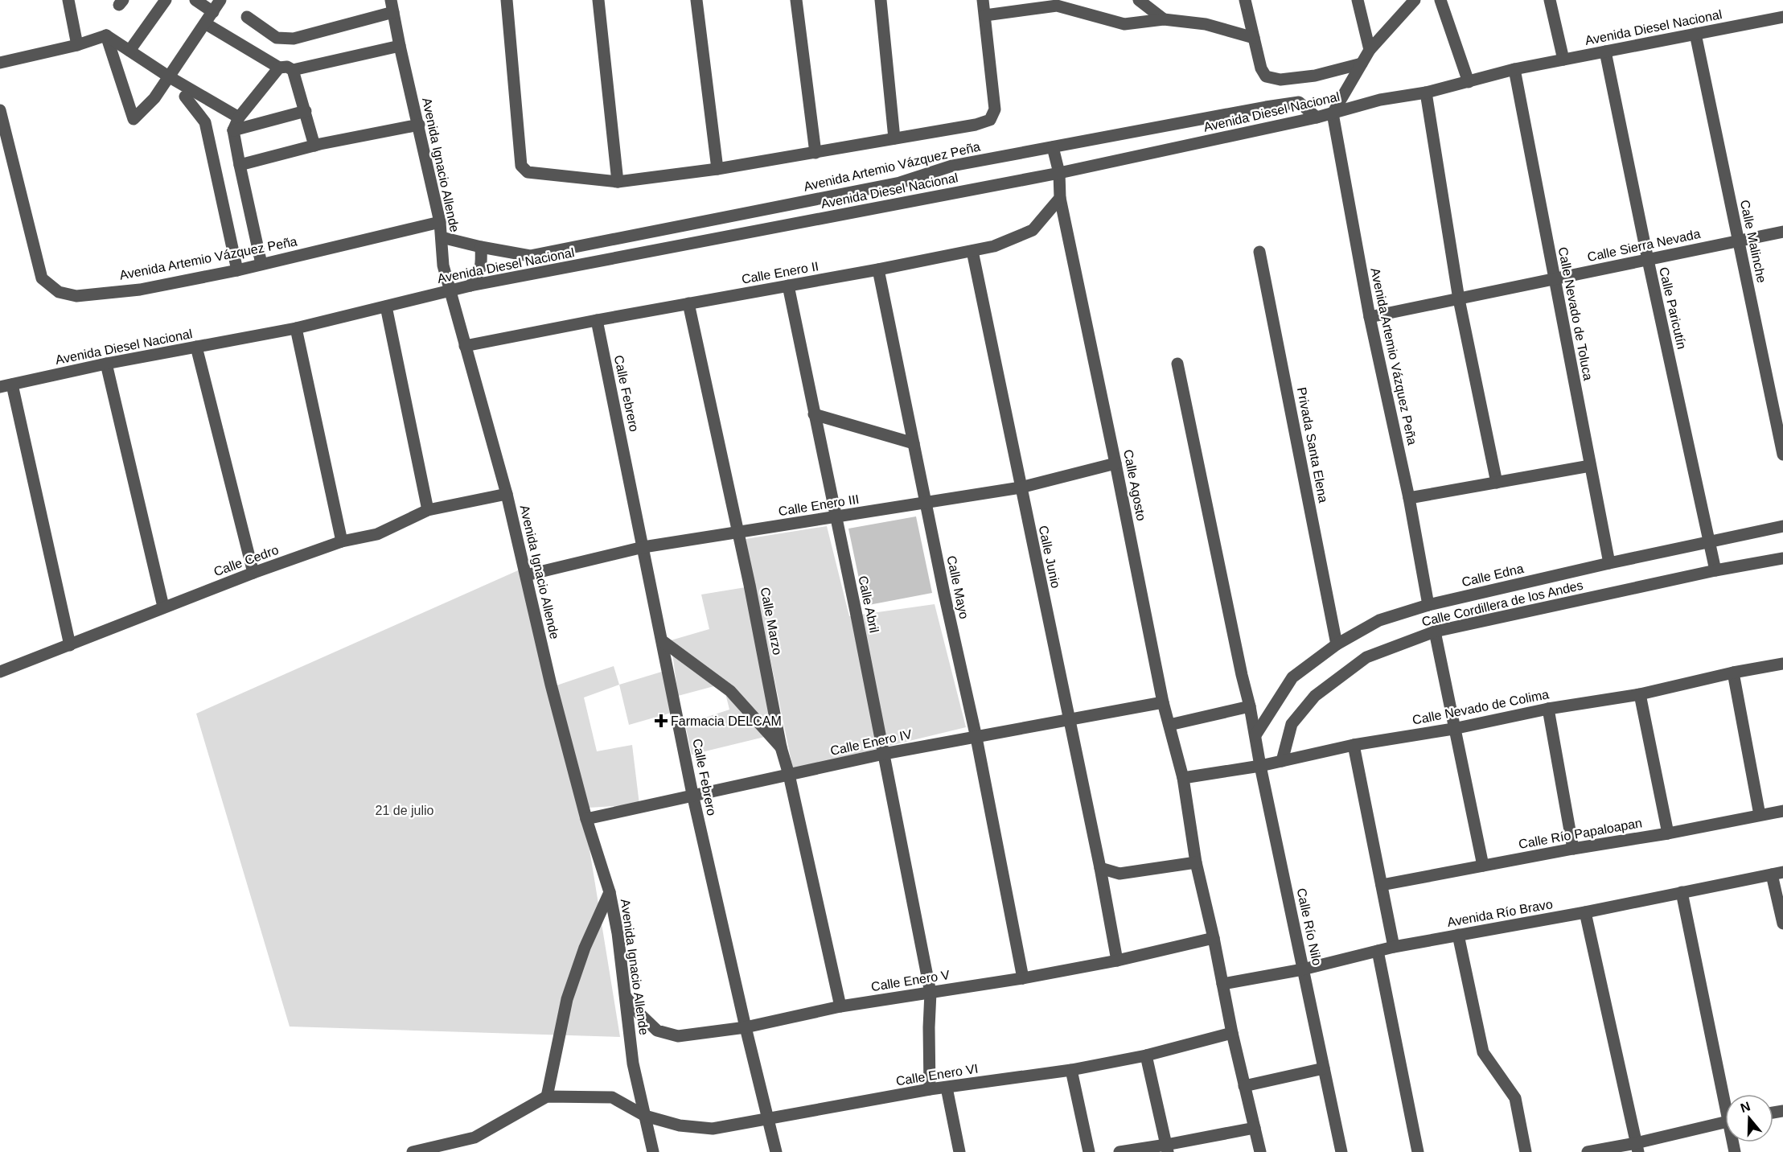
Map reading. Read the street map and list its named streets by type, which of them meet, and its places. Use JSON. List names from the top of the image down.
{
  "streets": {
    "street": [
      "Avenida Diesel Nacional",
      "Avenida Ignacio Allende",
      "Avenida Artemio Vázquez Peña",
      "Calle Malinche",
      "Calle Sierra Nevada",
      "Calle Enero II",
      "Calle Paricutín",
      "Calle Nevado de Toluca",
      "Calle Febrero",
      "Privada Santa Elena",
      "Calle Agosto",
      "Calle Enero III",
      "Calle Junio",
      "Calle Cedro",
      "Calle Edna",
      "Calle Mayo",
      "Calle Cordillera de los Andes",
      "Calle Abril",
      "Calle Marzo",
      "Calle Nevado de Colima",
      "Calle Enero IV",
      "Calle Río Papaloapan",
      "Avenida Río Bravo",
      "Calle Río Nilo",
      "Calle Enero V",
      "Calle Enero VI"
    ]
  },
  "crossings": [
    ["Avenida Diesel Nacional", "Avenida Ignacio Allende"],
    ["Avenida Diesel Nacional", "Avenida Artemio Vázquez Peña"],
    ["Avenida Diesel Nacional", "Calle Malinche"],
    ["Avenida Diesel Nacional", "Calle Paricutín"],
    ["Avenida Diesel Nacional", "Calle Nevado de Toluca"],
    ["Avenida Ignacio Allende", "Avenida Artemio Vázquez Peña"],
    ["Avenida Ignacio Allende", "Calle Enero II"],
    ["Avenida Ignacio Allende", "Calle Enero III"],
    ["Avenida Ignacio Allende", "Calle Cedro"],
    ["Avenida Ignacio Allende", "Calle Enero IV"],
    ["Avenida Ignacio Allende", "Calle Enero V"],
    ["Avenida Ignacio Allende", "Calle Enero VI"],
    ["Avenida Artemio Vázquez Peña", "Calle Sierra Nevada"],
    ["Avenida Artemio Vázquez Peña", "Calle Edna"],
    ["Calle Malinche", "Calle Sierra Nevada"],
    ["Calle Sierra Nevada", "Calle Paricutín"],
    ["Calle Sierra Nevada", "Calle Nevado de Toluca"],
    ["Calle Enero II", "Calle Febrero"],
    ["Calle Enero II", "Calle Agosto"],
    ["Calle Enero II", "Calle Junio"],
    ["Calle Enero II", "Calle Mayo"],
    ["Calle Enero II", "Calle Abril"],
    ["Calle Enero II", "Calle Marzo"],
    ["Calle Paricutín", "Calle Edna"],
    ["Calle Paricutín", "Calle Cordillera de los Andes"],
    ["Calle Nevado de Toluca", "Calle Edna"],
    ["Calle Febrero", "Calle Enero III"],
    ["Calle Febrero", "Calle Enero IV"],
    ["Calle Febrero", "Calle Enero V"],
    ["Calle Febrero", "Calle Enero VI"],
    ["Privada Santa Elena", "Calle Edna"],
    ["Calle Agosto", "Calle Enero III"],
    ["Calle Agosto", "Calle Nevado de Colima"],
    ["Calle Agosto", "Calle Enero IV"],
    ["Calle Agosto", "Avenida Río Bravo"],
    ["Calle Agosto", "Calle Enero V"],
    ["Calle Agosto", "Calle Enero VI"],
    ["Calle Enero III", "Calle Junio"],
    ["Calle Enero III", "Calle Mayo"],
    ["Calle Enero III", "Calle Abril"],
    ["Calle Enero III", "Calle Marzo"],
    ["Calle Junio", "Calle Enero IV"],
    ["Calle Junio", "Calle Enero V"],
    ["Calle Edna", "Calle Río Nilo"],
    ["Calle Mayo", "Calle Enero IV"],
    ["Calle Mayo", "Calle Enero V"],
    ["Calle Cordillera de los Andes", "Calle Nevado de Colima"],
    ["Calle Abril", "Calle Enero IV"],
    ["Calle Abril", "Calle Enero V"],
    ["Calle Abril", "Calle Enero VI"],
    ["Calle Marzo", "Calle Enero IV"],
    ["Calle Marzo", "Calle Enero V"],
    ["Calle Nevado de Colima", "Calle Río Nilo"],
    ["Avenida Río Bravo", "Calle Río Nilo"]
  ],
  "parks": ["21 de julio"],
  "places": {
    "health": ["Farmacia DELCAM"]
  },
  "north": "top"
}
